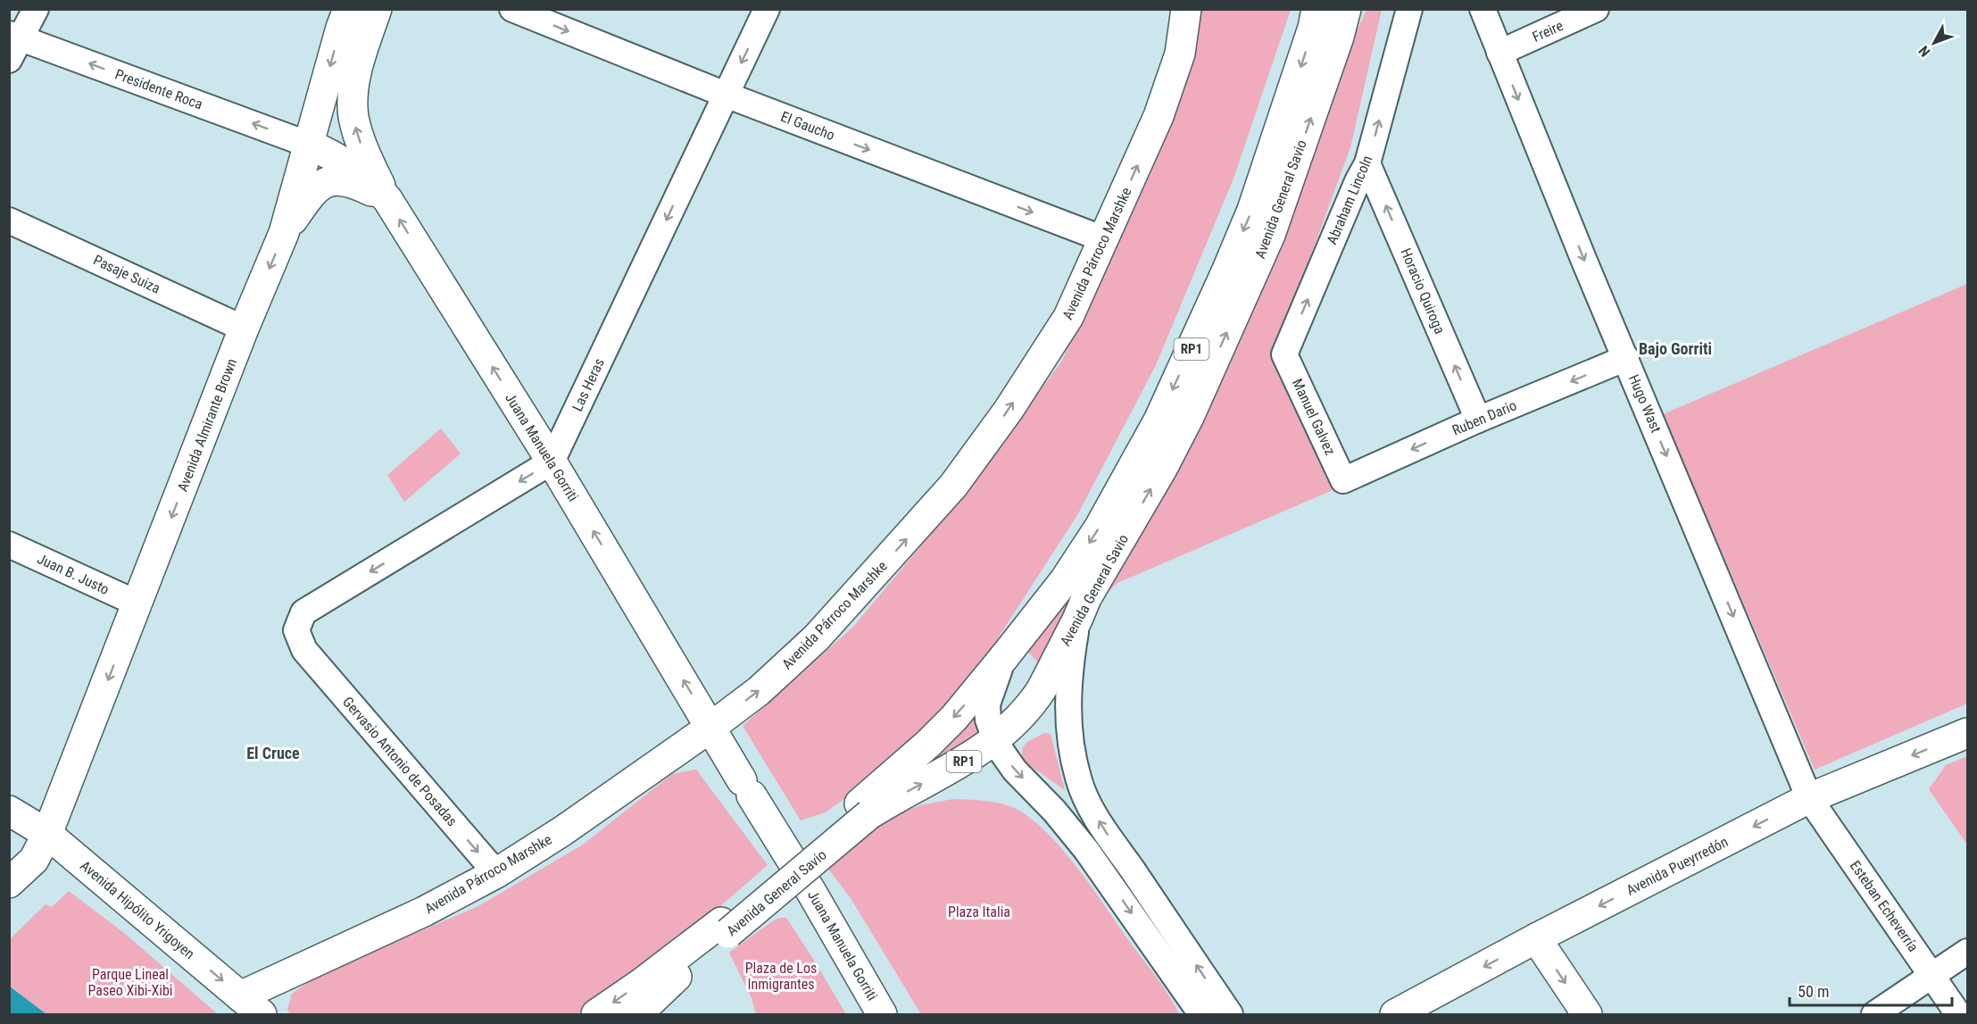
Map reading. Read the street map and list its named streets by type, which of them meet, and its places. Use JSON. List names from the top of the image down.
{
  "streets": {
    "main road": [
      "Avenida General Savio",
      "Avenida Párroco Marshke",
      "RP1",
      "Avenida Almirante Brown",
      "Juana Manuela Gorriti",
      "Avenida Pueyrredón",
      "Avenida Hipólito Yrigoyen"
    ],
    "street": [
      "Freire",
      "Presidente Roca",
      "El Gaucho",
      "Abraham Lincoln",
      "Pasaje Suiza",
      "Horacio Quiroga",
      "Las Heras",
      "Hugo Wast",
      "Manuel Galvez",
      "Ruben Dario",
      "Juan B. Justo",
      "Gervasio Antonio de Posadas",
      "Esteban Echeverría"
    ]
  },
  "crossings": [
    ["Freire", "Hugo Wast"],
    ["Presidente Roca", "Avenida Almirante Brown"],
    ["Presidente Roca", "Juana Manuela Gorriti"],
    ["El Gaucho", "Avenida Párroco Marshke"],
    ["El Gaucho", "Las Heras"],
    ["Avenida General Savio", "RP1"],
    ["Abraham Lincoln", "Horacio Quiroga"],
    ["Abraham Lincoln", "Manuel Galvez"],
    ["Avenida Párroco Marshke", "Juana Manuela Gorriti"],
    ["Avenida Párroco Marshke", "Gervasio Antonio de Posadas"],
    ["Avenida Párroco Marshke", "Avenida Hipólito Yrigoyen"],
    ["Pasaje Suiza", "Avenida Almirante Brown"],
    ["Horacio Quiroga", "Ruben Dario"],
    ["Las Heras", "Juana Manuela Gorriti"],
    ["Las Heras", "Gervasio Antonio de Posadas"],
    ["Hugo Wast", "Ruben Dario"],
    ["Hugo Wast", "Avenida Pueyrredón"],
    ["Hugo Wast", "Esteban Echeverría"],
    ["Manuel Galvez", "Ruben Dario"],
    ["Avenida Almirante Brown", "Juana Manuela Gorriti"],
    ["Avenida Almirante Brown", "Juan B. Justo"],
    ["Avenida Almirante Brown", "Avenida Hipólito Yrigoyen"],
    ["Juana Manuela Gorriti", "Gervasio Antonio de Posadas"],
    ["Avenida Pueyrredón", "Esteban Echeverría"]
  ],
  "one_way": [
    "Presidente Roca",
    "El Gaucho",
    "Abraham Lincoln",
    "Avenida Párroco Marshke",
    "Horacio Quiroga",
    "Las Heras",
    "Hugo Wast",
    "Ruben Dario",
    "Avenida Almirante Brown",
    "Juana Manuela Gorriti",
    "Avenida Pueyrredón",
    "Avenida Hipólito Yrigoyen"
  ],
  "districts": ["Bajo Gorriti", "El Cruce"],
  "parks": ["Plaza Italia", "Plaza de Los Inmigrantes", "Parque Lineal Paseo Xibi-Xibi"],
  "scale_bar": "50 m",
  "north": "bottom left"
}
